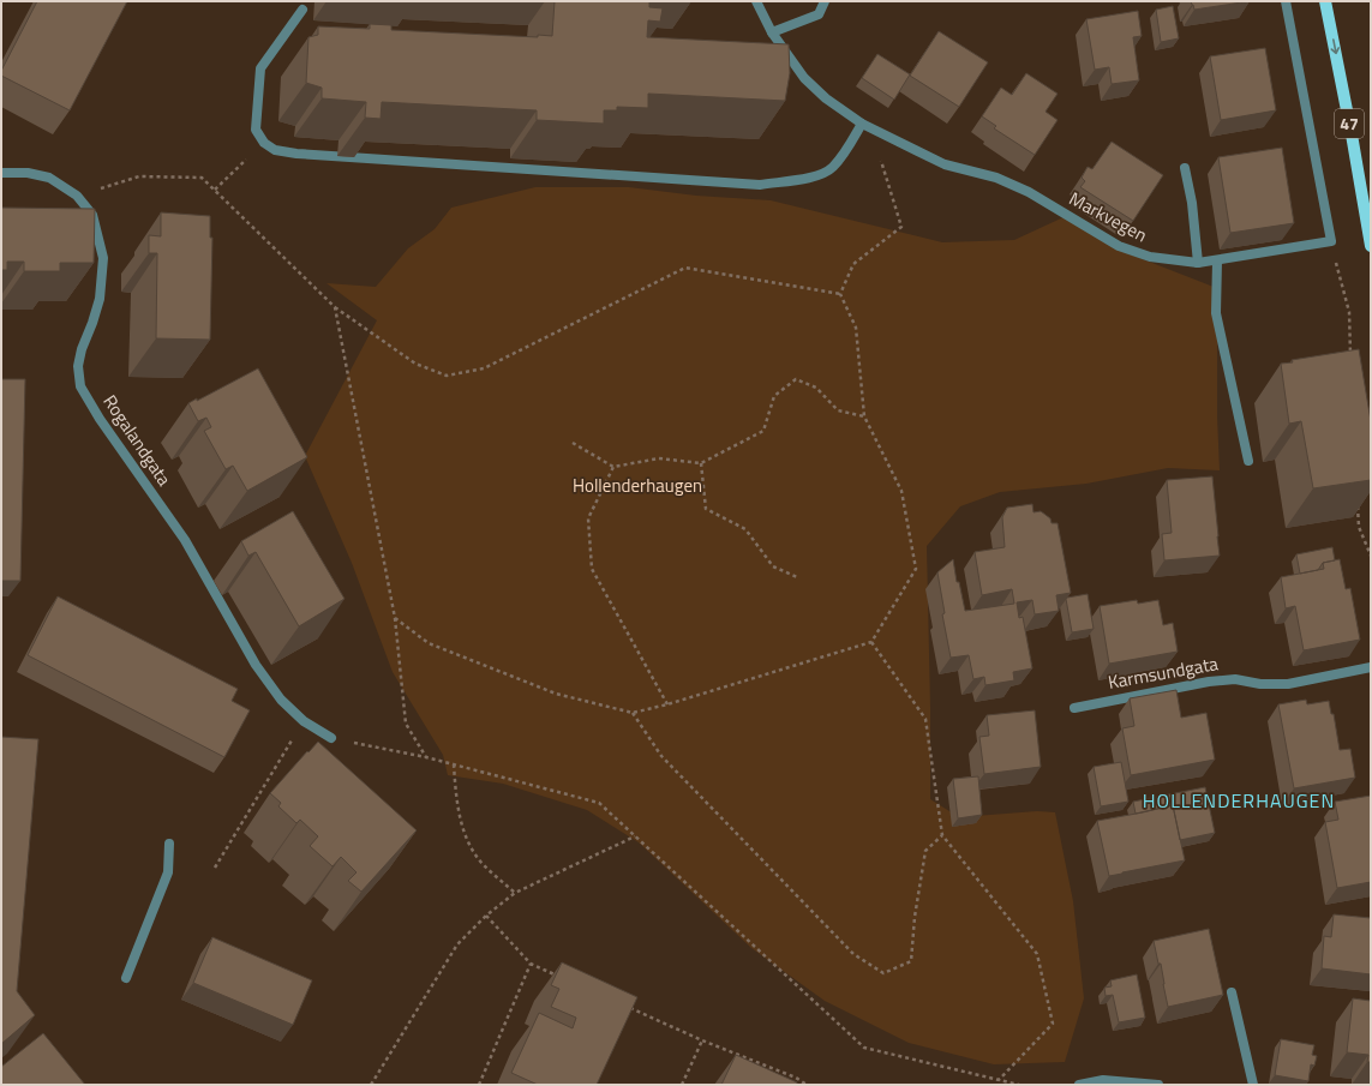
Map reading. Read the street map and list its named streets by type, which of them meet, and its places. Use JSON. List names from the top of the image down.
{
  "streets": {
    "main road": ["47"],
    "street": ["Markvegen", "Rogalandgata", "Karmsundgata"]
  },
  "districts": ["HOLLENDERHAUGEN"],
  "parks": ["Hollenderhaugen"]
}
